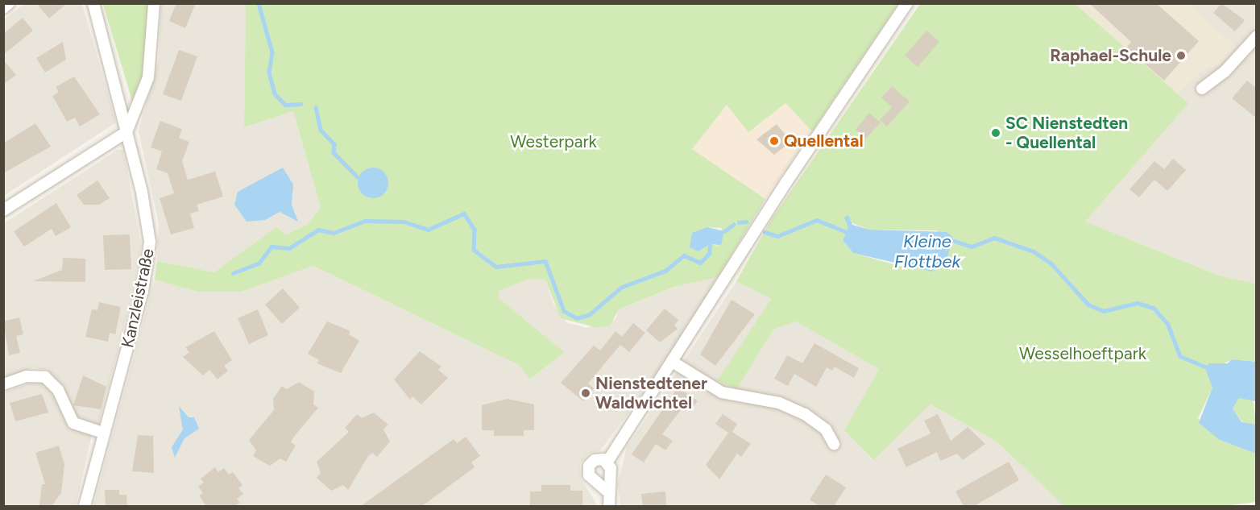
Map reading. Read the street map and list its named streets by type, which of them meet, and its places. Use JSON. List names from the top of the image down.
{
  "streets": {
    "street": ["Kanzleistraße"]
  },
  "water": ["Kleine Flottbek"],
  "parks": ["Westerpark", "Wesselhoeftpark"],
  "places": [
    "Raphael-Schule",
    "SC Nienstedten - Quellental",
    "Quellental",
    "Nienstedtener Waldwichtel"
  ]
}
